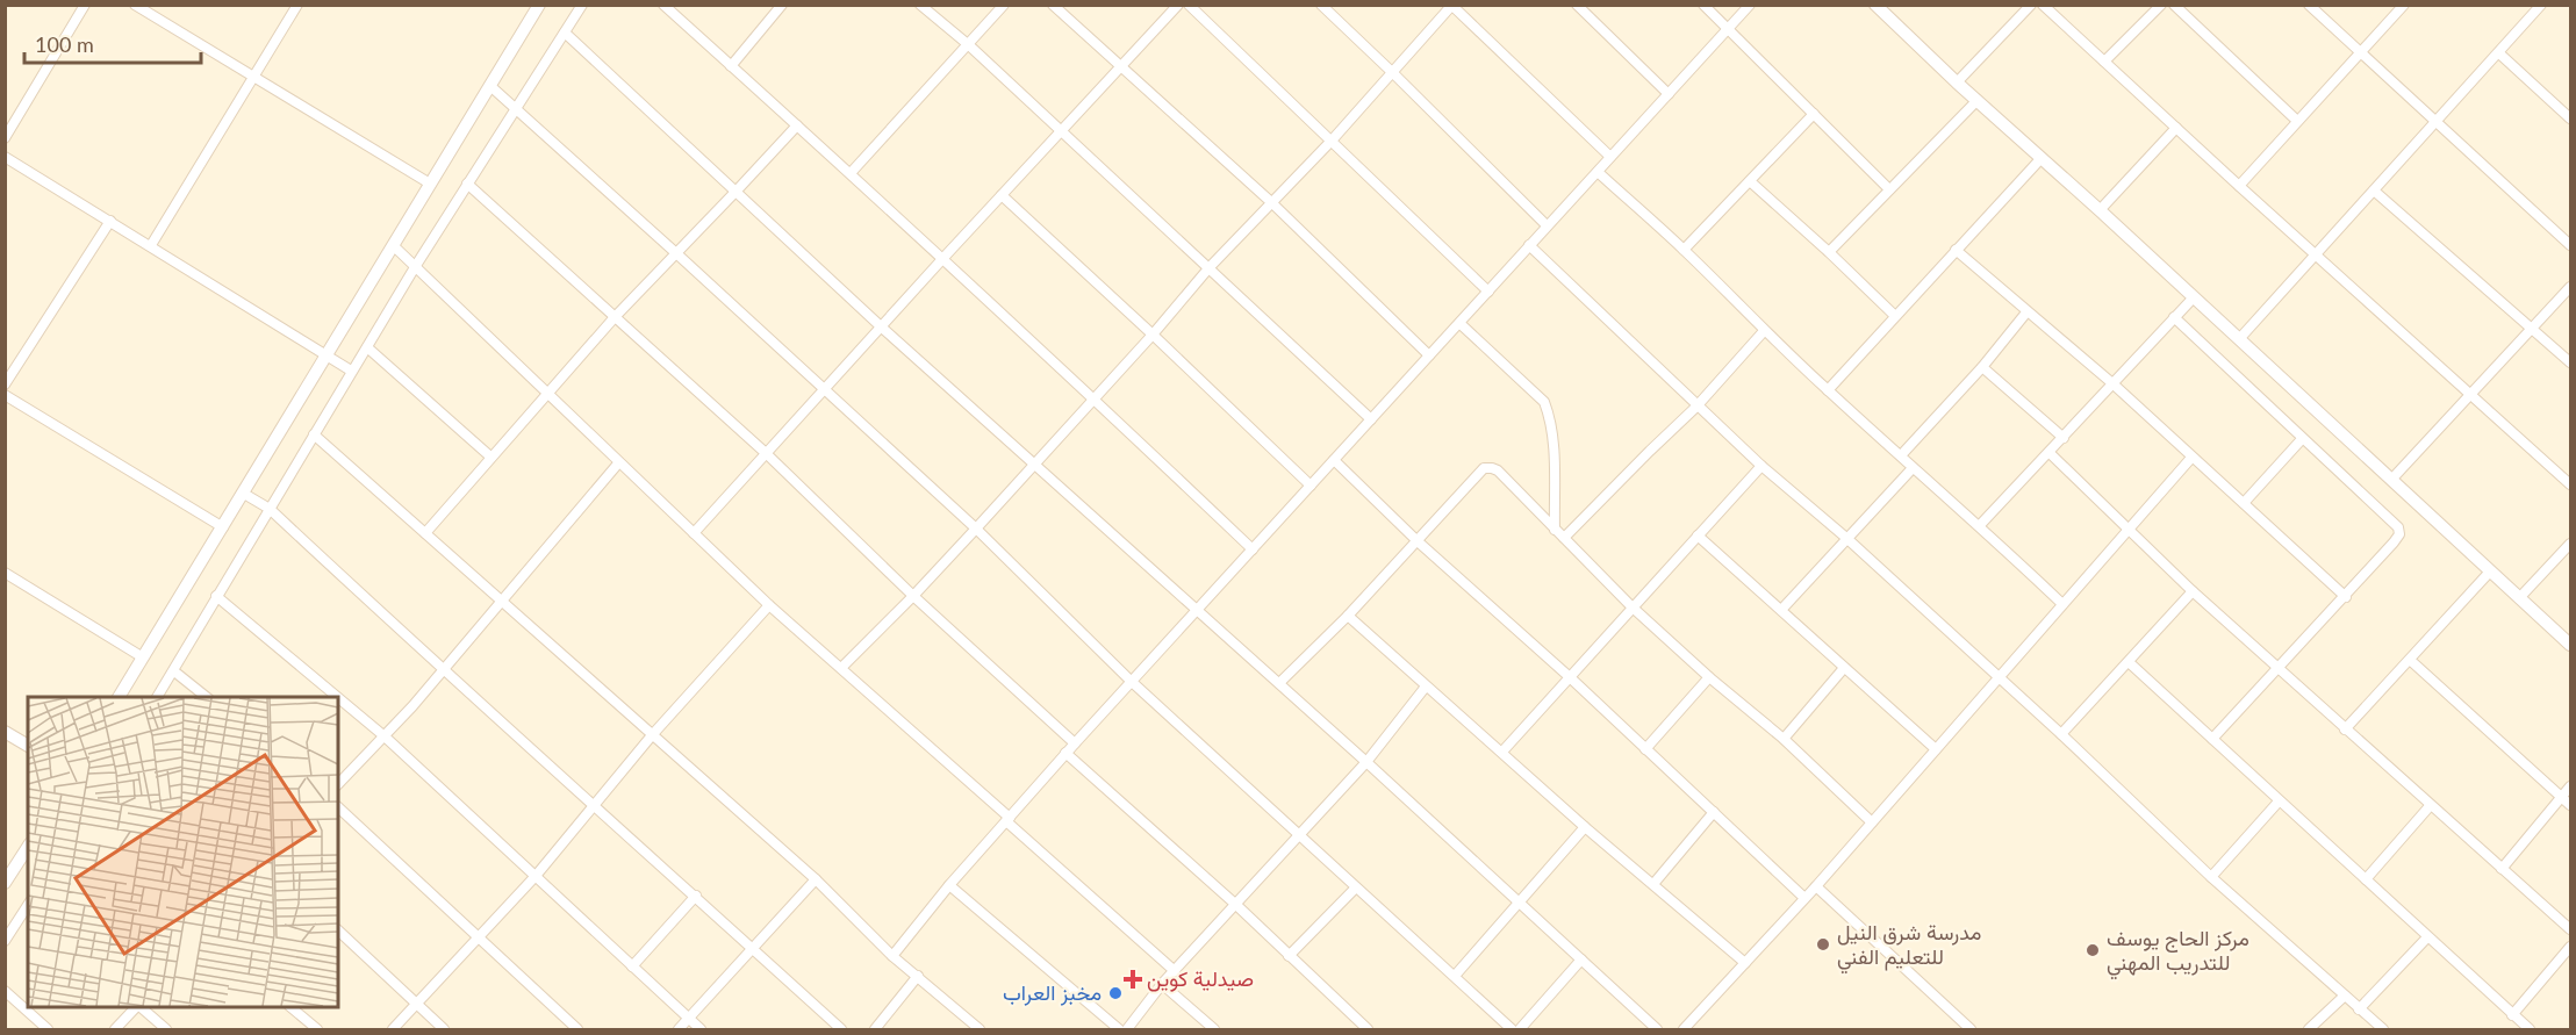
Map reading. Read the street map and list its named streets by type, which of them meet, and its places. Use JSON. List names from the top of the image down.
{
  "places": {
    "other": ["مدرسة شرق النيل للتعليم الفني", "مركز الحاج يوسف للتدريب المهني", "مخبز العراب"],
    "health": ["صيدلية كوين"]
  },
  "scale_bar": "100 m"
}
